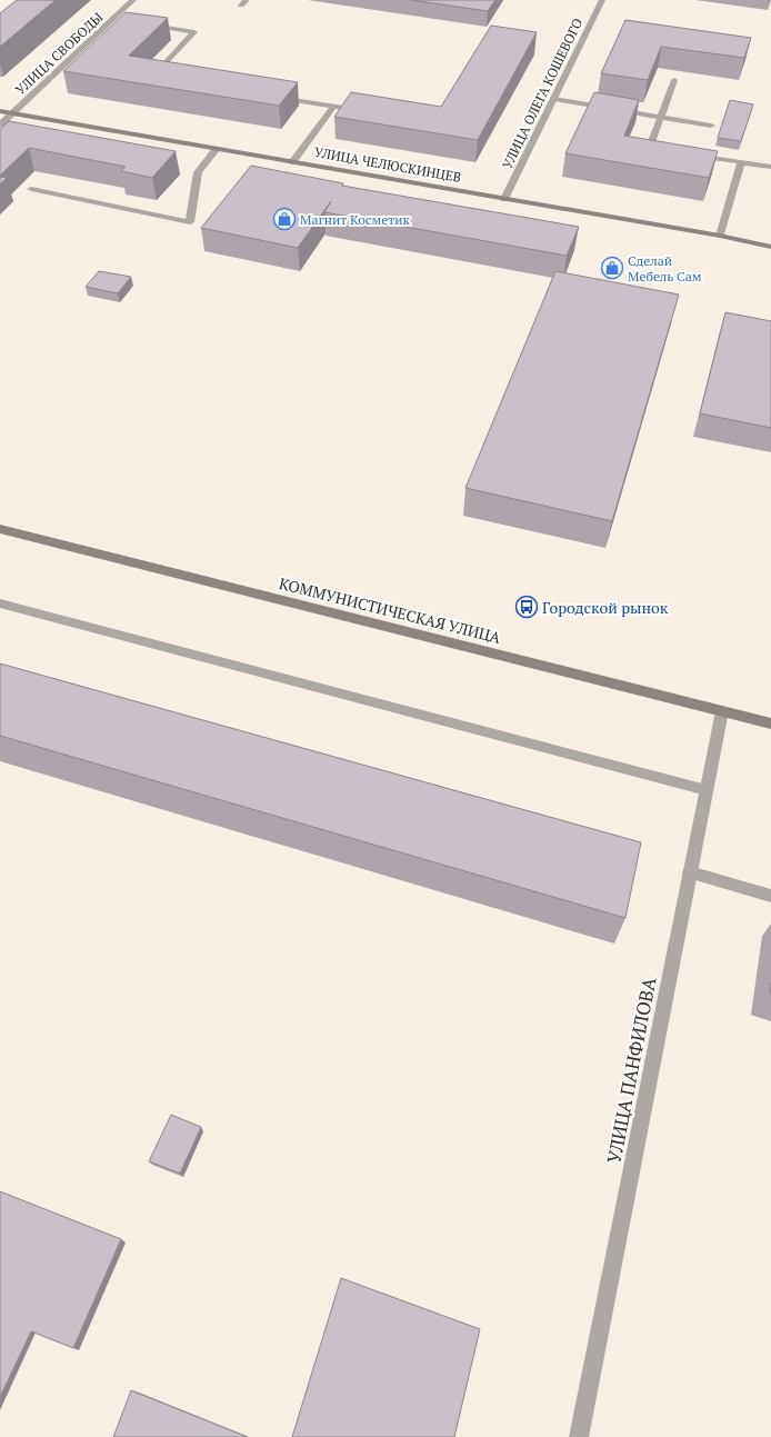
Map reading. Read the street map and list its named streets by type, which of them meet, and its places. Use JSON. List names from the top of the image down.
{
  "streets": {
    "street": [
      "УЛИЦА СВОБОДЫ",
      "УЛИЦА ОЛЕГА КОШЕВОГО",
      "УЛИЦА ЧЕЛЮСКИНЦЕВ",
      "КОММУНИСТИЧЕСКАЯ УЛИЦА",
      "УЛИЦА ПАНФИЛОВА"
    ]
  },
  "crossings": [
    ["УЛИЦА СВОБОДЫ", "УЛИЦА ЧЕЛЮСКИНЦЕВ"],
    ["УЛИЦА ОЛЕГА КОШЕВОГО", "УЛИЦА ЧЕЛЮСКИНЦЕВ"],
    ["КОММУНИСТИЧЕСКАЯ УЛИЦА", "УЛИЦА ПАНФИЛОВА"]
  ],
  "places": {
    "shop": ["Магнит Косметик", "Сделай Мебель Сам"],
    "bus stop": ["Городской рынок"]
  }
}
